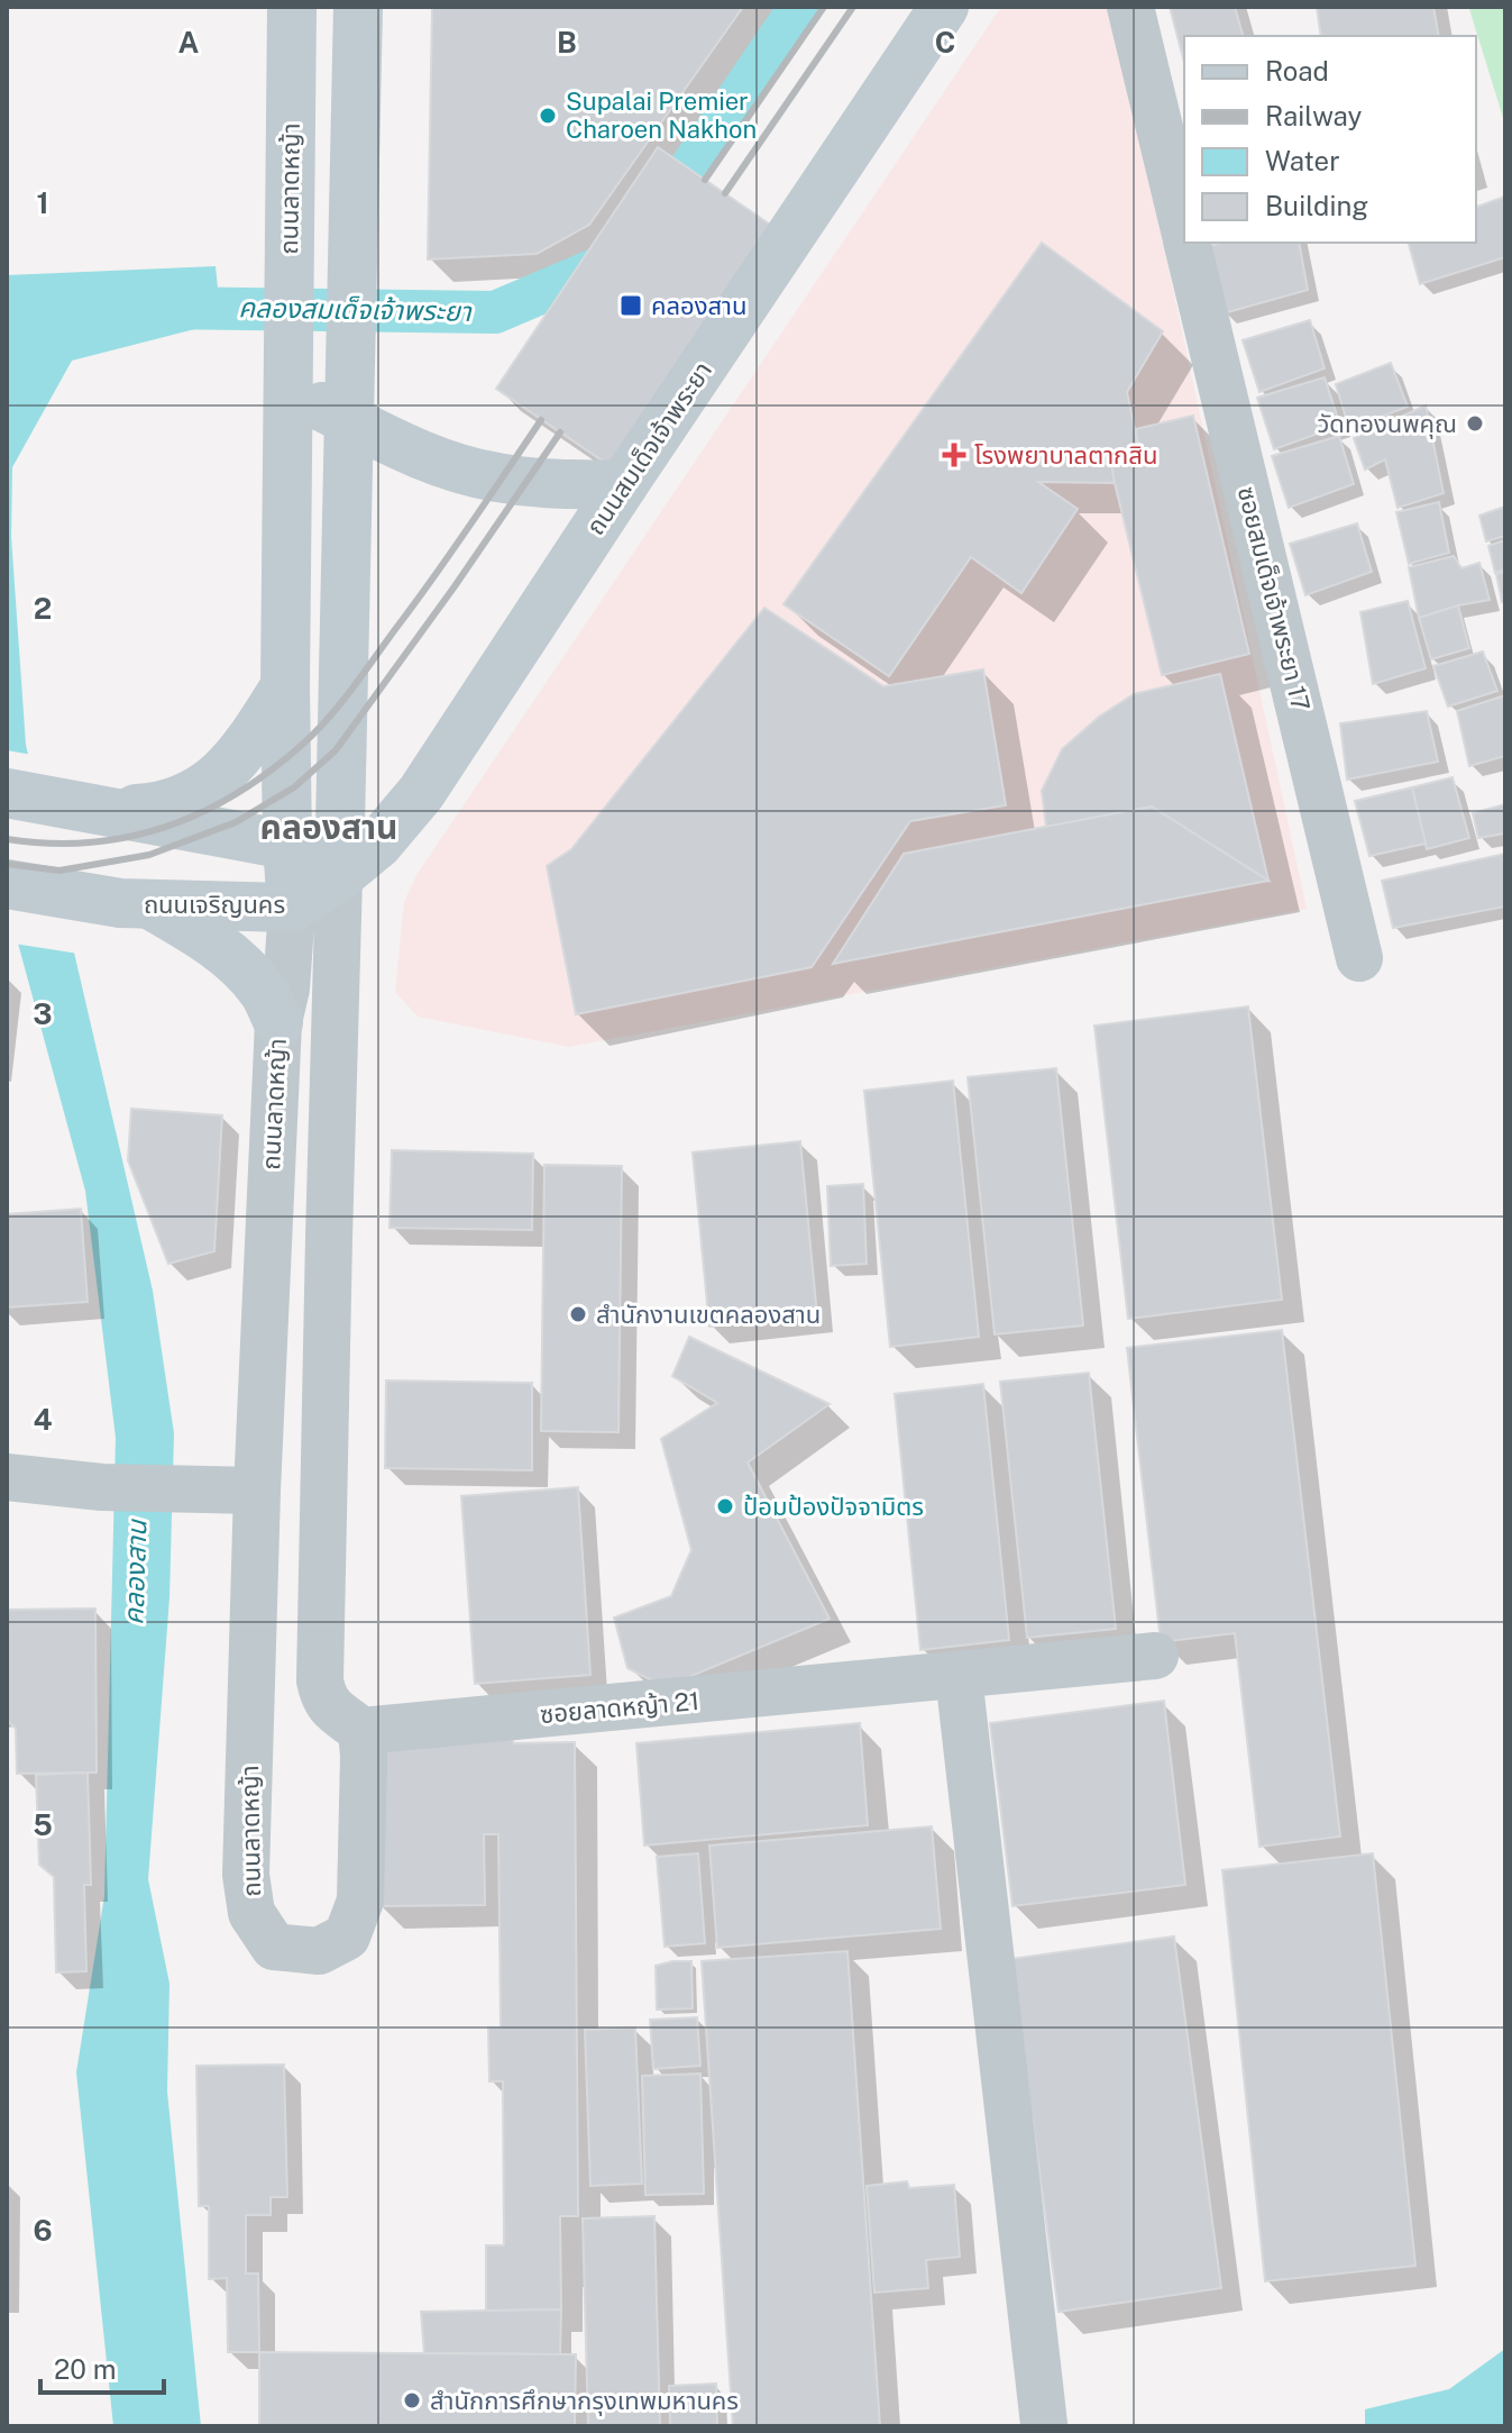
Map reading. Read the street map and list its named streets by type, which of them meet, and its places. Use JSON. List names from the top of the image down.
{
  "streets": {
    "main road": ["ถนนลาดหญ้า", "ถนนสมเด็จเจ้าพระยา", "ถนนเจริญนคร"],
    "street": ["ซอยสมเด็จเจ้าพระยา 17", "ซอยลาดหญ้า 21"]
  },
  "crossings": [
    ["ถนนลาดหญ้า", "ถนนเจริญนคร"],
    ["ถนนลาดหญ้า", "ซอยลาดหญ้า 21"],
    ["ถนนสมเด็จเจ้าพระยา", "ถนนเจริญนคร"]
  ],
  "districts": ["คลองสาน"],
  "water": ["คลองสมเด็จเจ้าพระยา", "คลองสาน"],
  "places": {
    "other": [
      "Supalai Premier Charoen Nakhon",
      "วัดทองนพคุณ",
      "สำนักงานเขตคลองสาน",
      "ป้อมป้องปัจจามิตร",
      "สำนักการศึกษากรุงเทพมหานคร"
    ],
    "transit": ["คลองสาน"],
    "health": ["โรงพยาบาลตากสิน"]
  },
  "legend": [
    "Road",
    "Railway",
    "Water",
    "Building"
  ],
  "scale_bar": "20 m",
  "grid": {
    "columns": ["A", "B", "C"],
    "rows": [
      "1",
      "2",
      "3",
      "4",
      "5",
      "6"
    ]
  }
}
